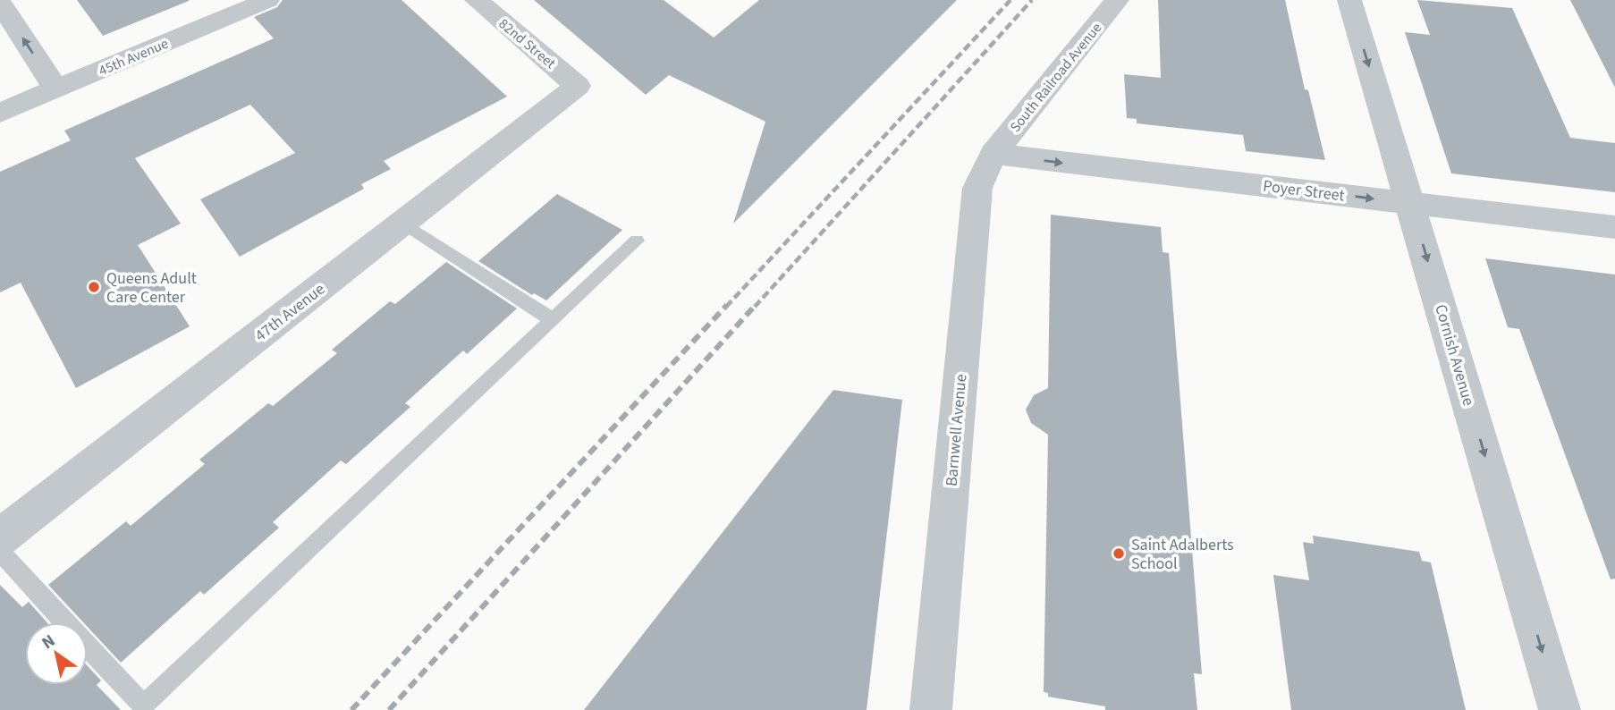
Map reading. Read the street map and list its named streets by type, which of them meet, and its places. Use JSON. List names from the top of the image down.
{
  "streets": {
    "street": [
      "82nd Street",
      "45th Avenue",
      "South Railroad Avenue",
      "Poyer Street",
      "47th Avenue",
      "Cornish Avenue",
      "Barnwell Avenue"
    ]
  },
  "crossings": [
    ["82nd Street", "47th Avenue"],
    ["South Railroad Avenue", "Poyer Street"],
    ["South Railroad Avenue", "Barnwell Avenue"],
    ["Poyer Street", "Cornish Avenue"],
    ["Poyer Street", "Barnwell Avenue"]
  ],
  "one_way": ["Poyer Street", "Cornish Avenue"],
  "places": ["Queens Adult Care Center", "Saint Adalberts School"],
  "north": "top left"
}
